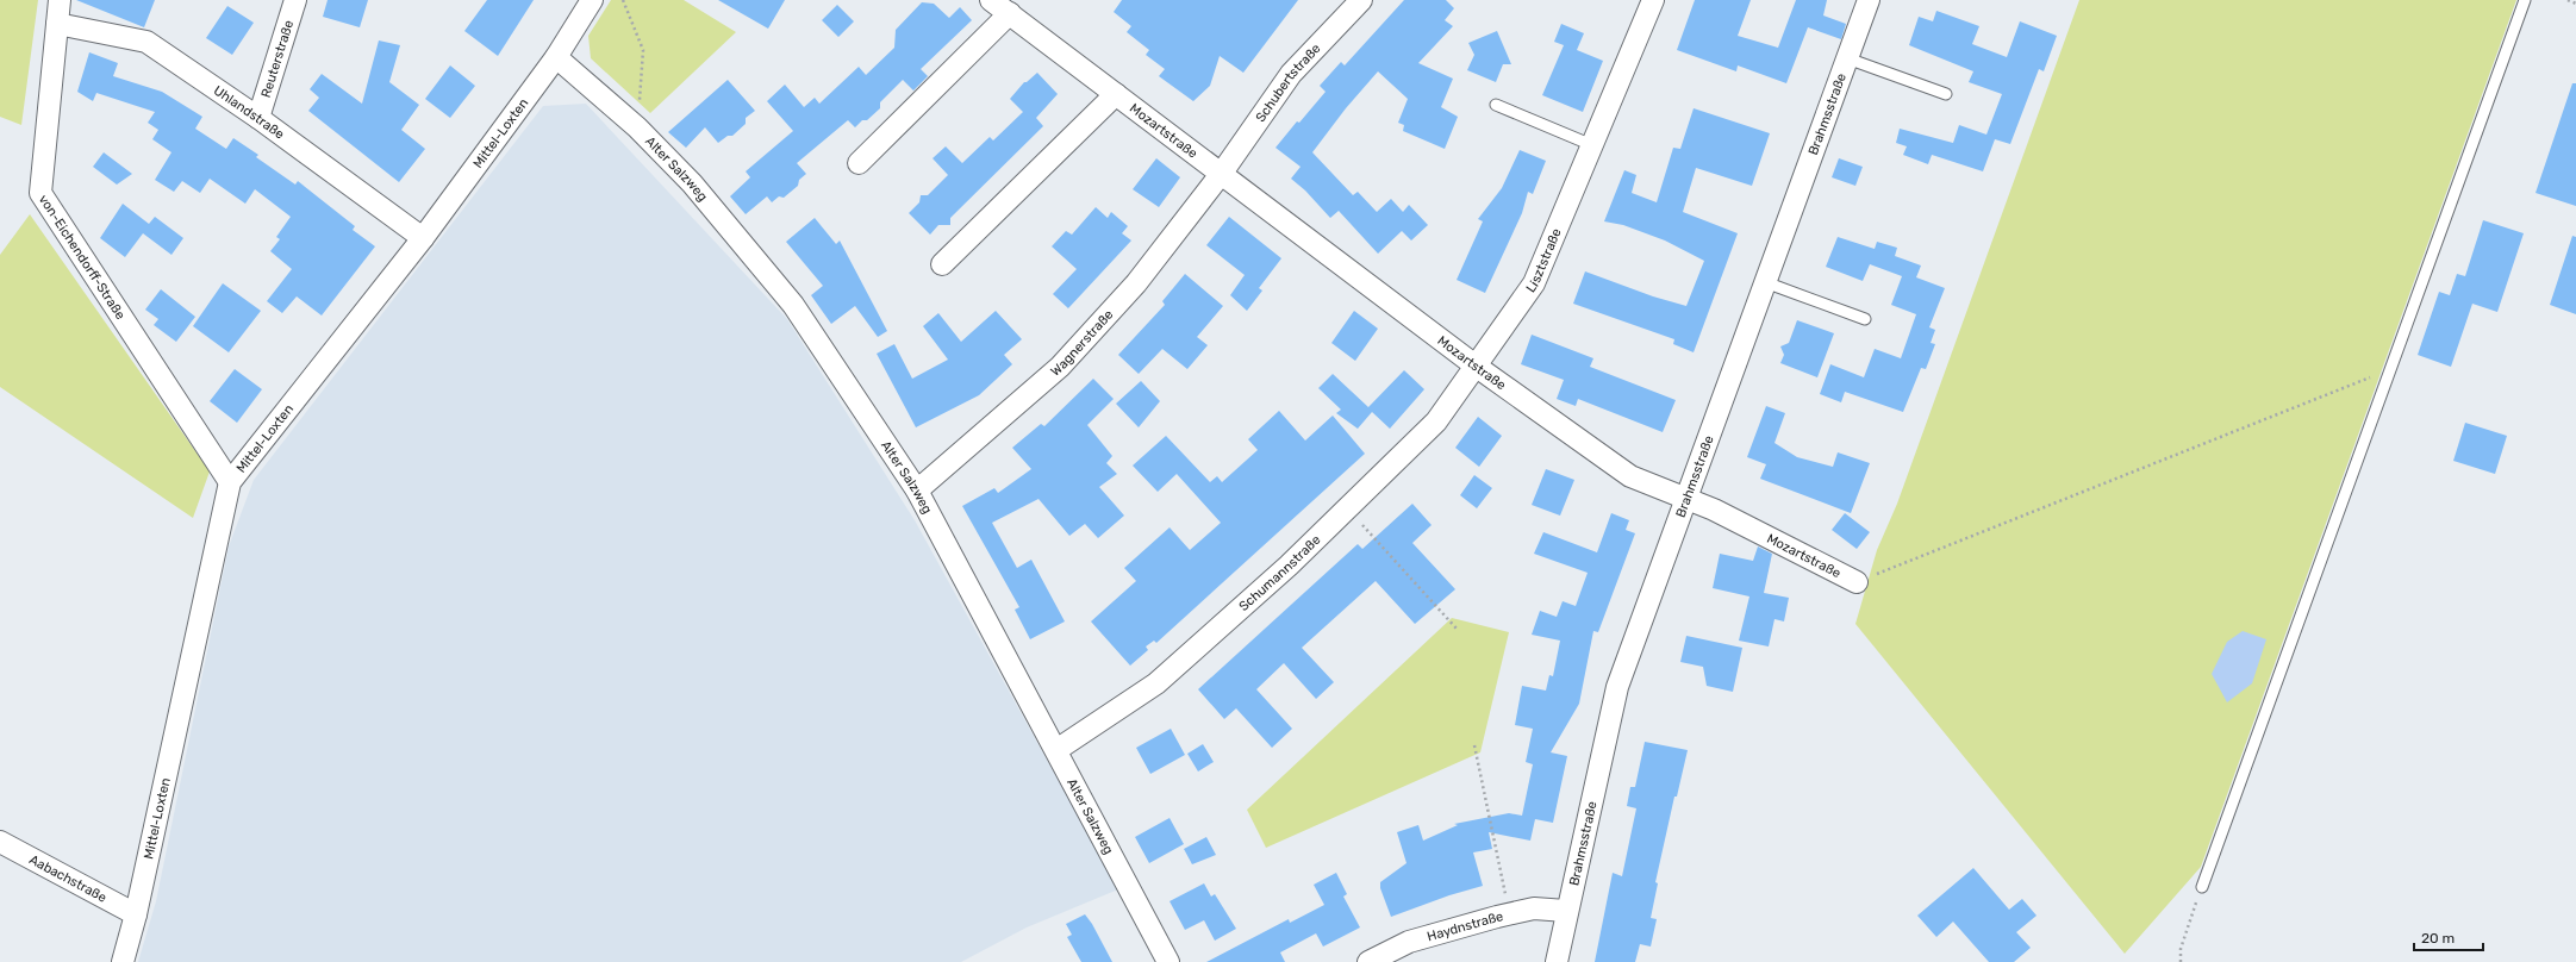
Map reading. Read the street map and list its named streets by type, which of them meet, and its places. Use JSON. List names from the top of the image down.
{
  "streets": {
    "street": [
      "Reuterstraße",
      "Schubertstraße",
      "Uhlandstraße",
      "Brahmsstraße",
      "Mozartstraße",
      "Mittel-Loxten",
      "Alter Salzweg",
      "von-Eichendorff-Straße",
      "Lisztstraße",
      "Wagnerstraße",
      "Schumannstraße",
      "Aabachstraße",
      "Haydnstraße"
    ]
  },
  "crossings": [
    ["Reuterstraße", "Uhlandstraße"],
    ["Schubertstraße", "Mozartstraße"],
    ["Schubertstraße", "Wagnerstraße"],
    ["Uhlandstraße", "Mittel-Loxten"],
    ["Uhlandstraße", "von-Eichendorff-Straße"],
    ["Brahmsstraße", "Mozartstraße"],
    ["Brahmsstraße", "Haydnstraße"],
    ["Mozartstraße", "Lisztstraße"],
    ["Mozartstraße", "Wagnerstraße"],
    ["Mozartstraße", "Schumannstraße"],
    ["Mittel-Loxten", "Alter Salzweg"],
    ["Mittel-Loxten", "von-Eichendorff-Straße"],
    ["Mittel-Loxten", "Aabachstraße"],
    ["Alter Salzweg", "Wagnerstraße"],
    ["Alter Salzweg", "Schumannstraße"],
    ["Lisztstraße", "Schumannstraße"]
  ],
  "scale_bar": "20 m"
}
